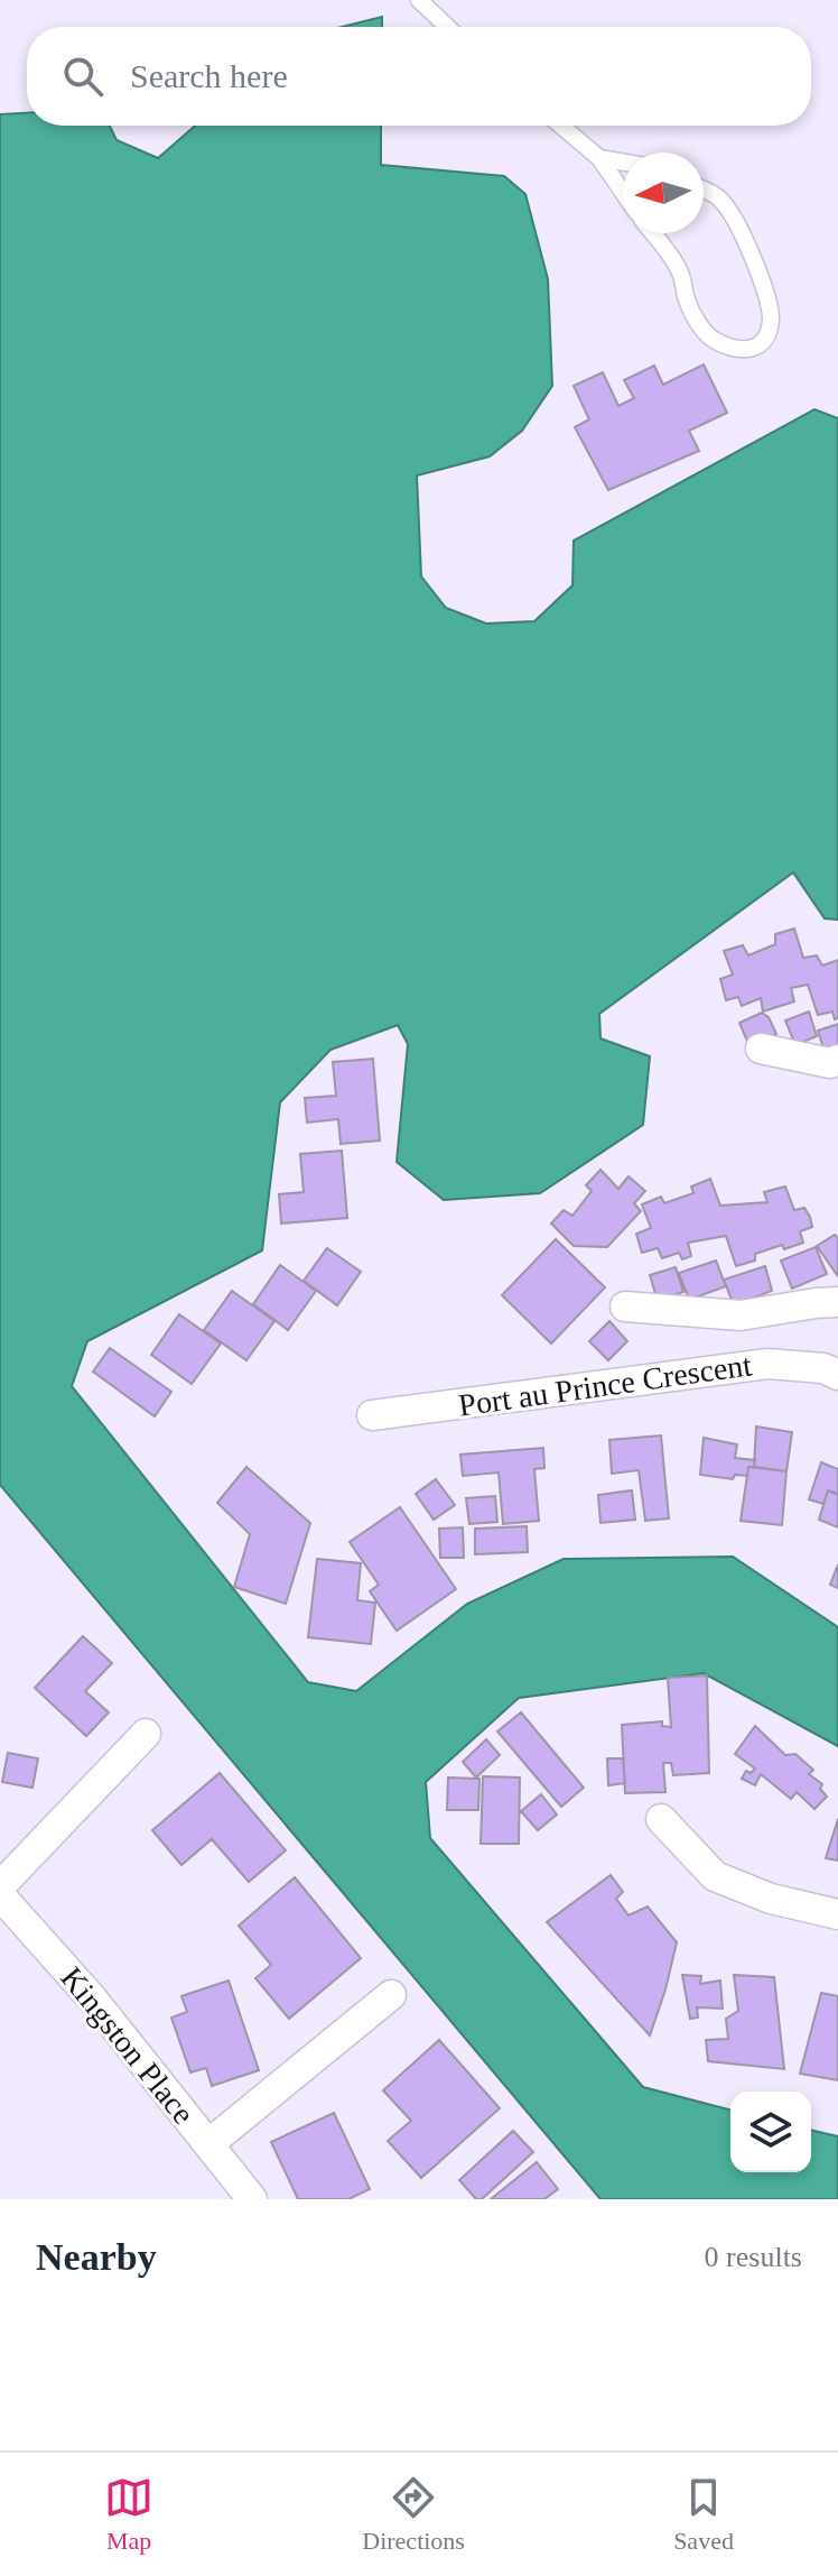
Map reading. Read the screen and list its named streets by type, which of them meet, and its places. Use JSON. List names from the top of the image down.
{
  "streets": {
    "street": ["Port au Prince Crescent", "Kingston Place"]
  },
  "north": "left",
  "page": {
    "search": "Search here",
    "heading": ["Nearby", "0 results"],
    "nav": ["Map", "Directions", "Saved"]
  }
}
